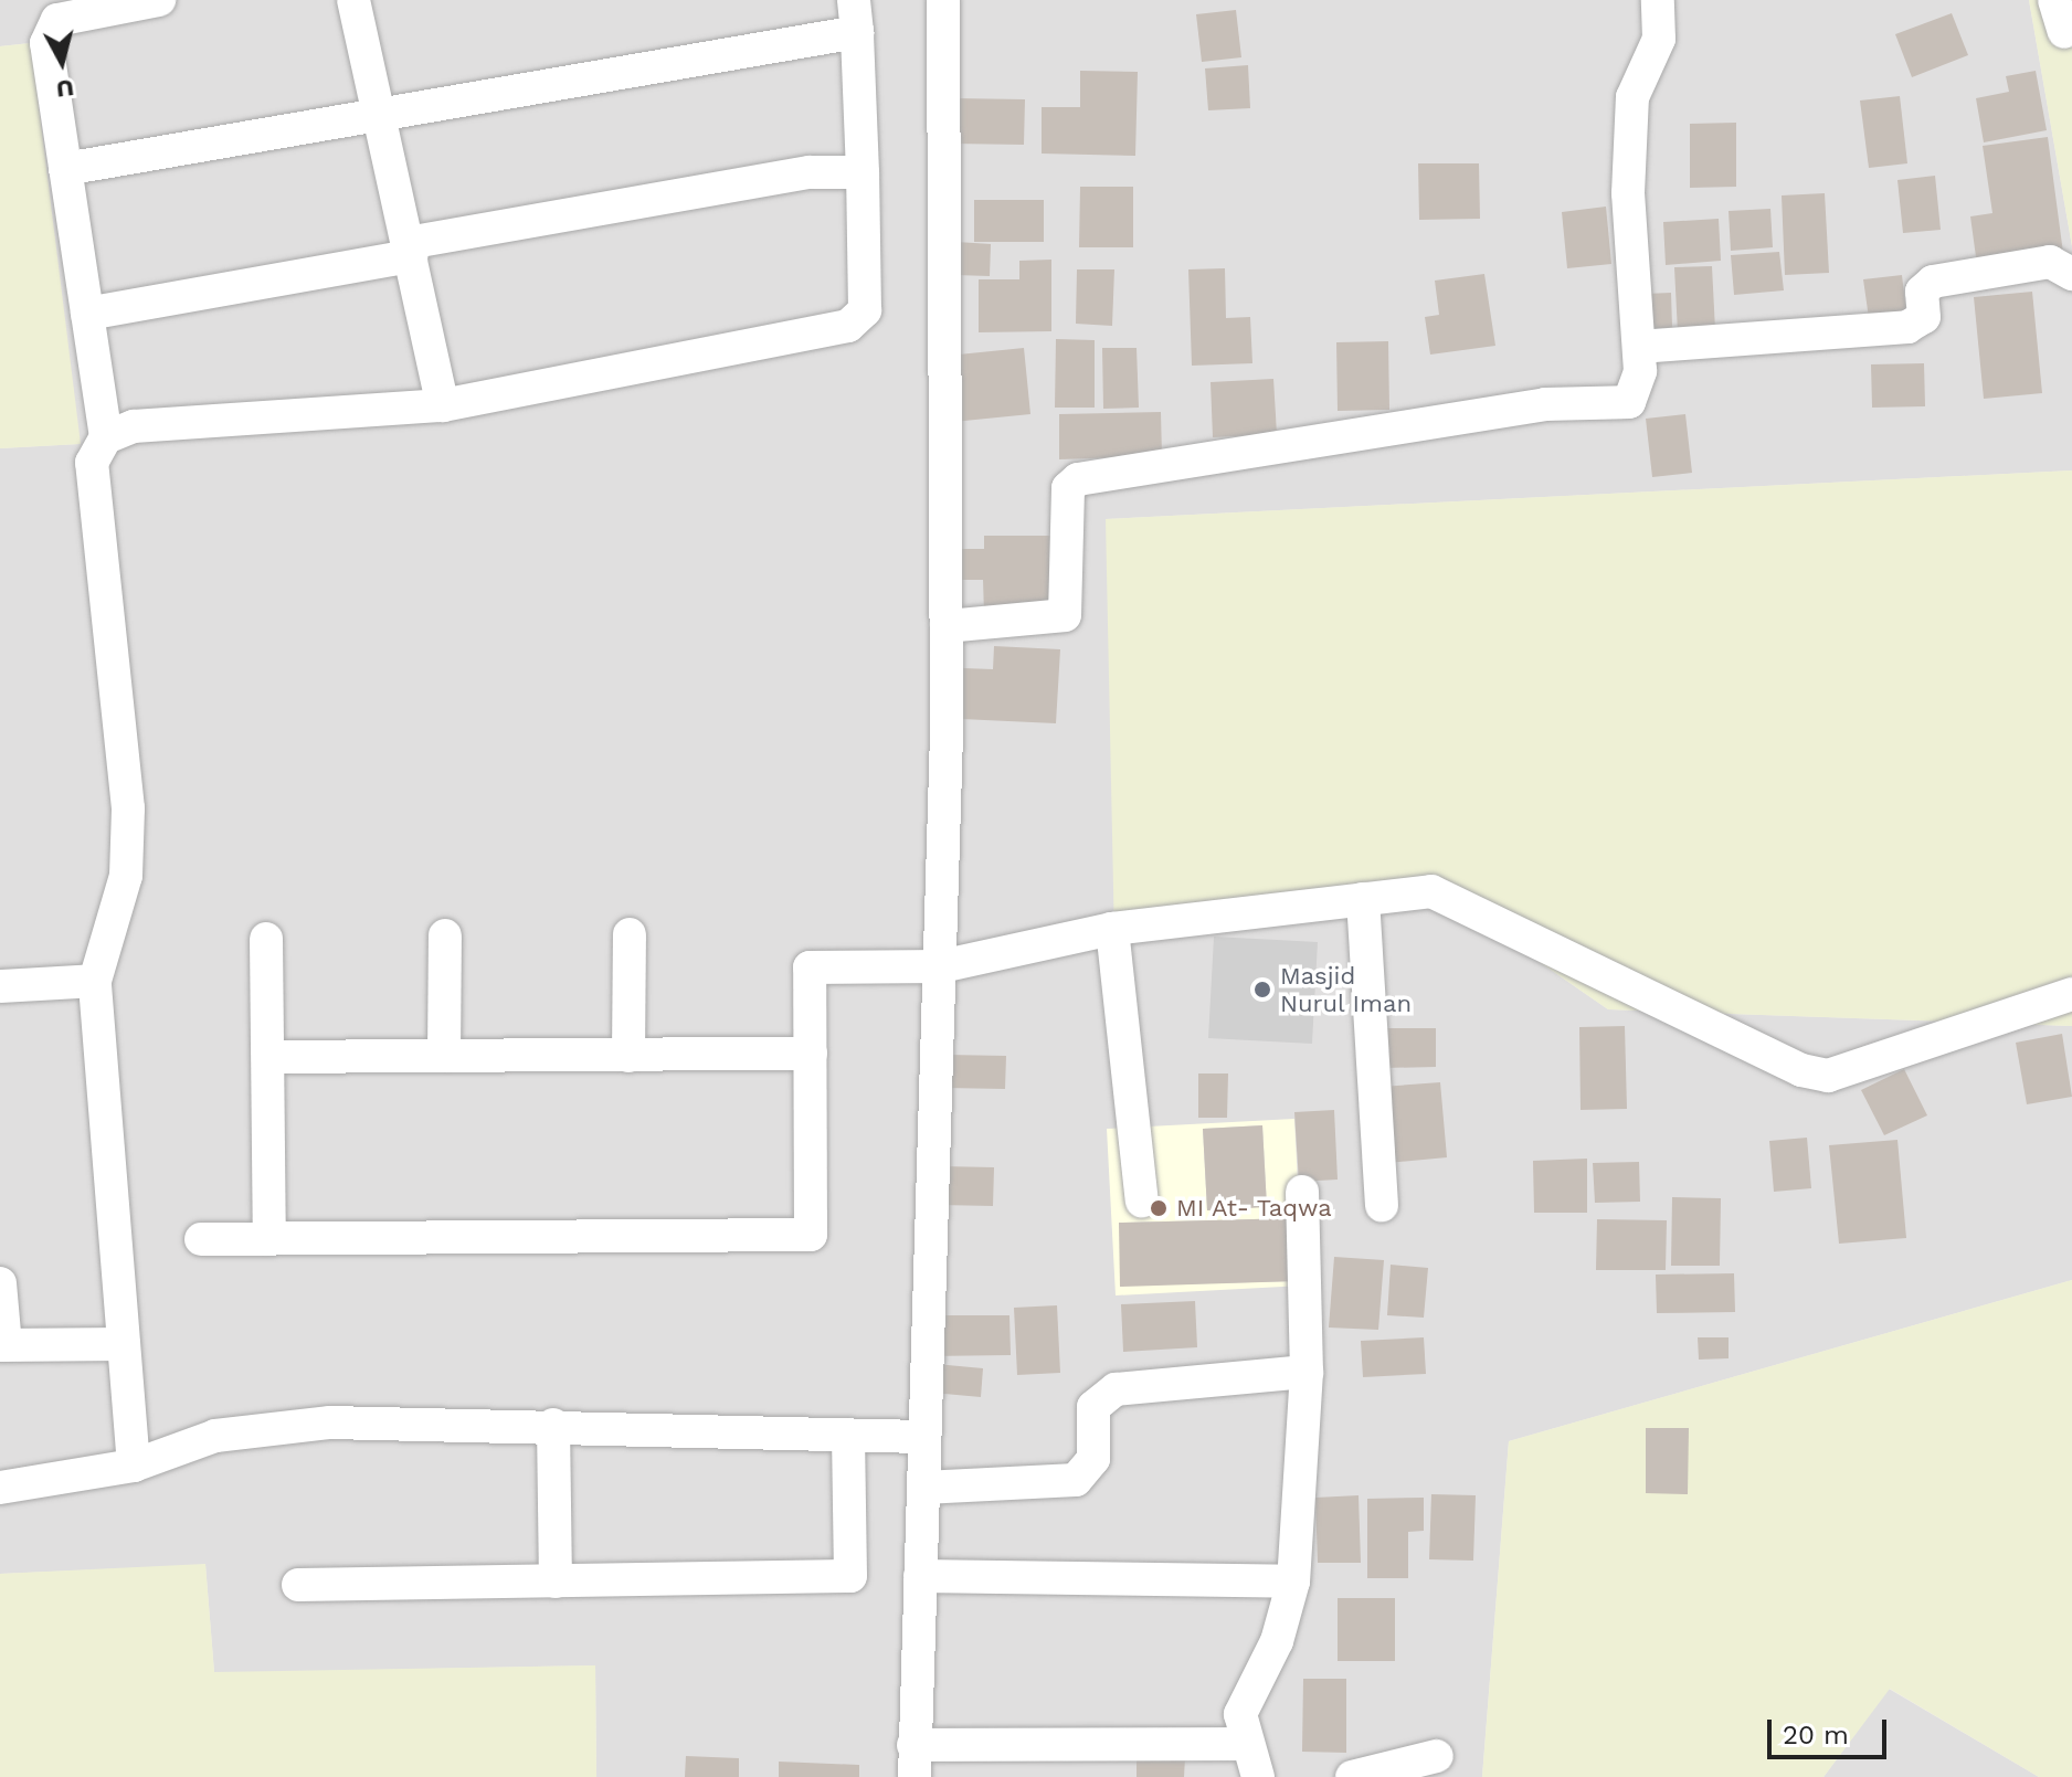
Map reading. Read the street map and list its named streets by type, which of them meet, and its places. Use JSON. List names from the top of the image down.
{
  "places": ["Masjid Nurul Iman", "MI At- Taqwa"],
  "scale_bar": "20 m",
  "north": "bottom"
}
